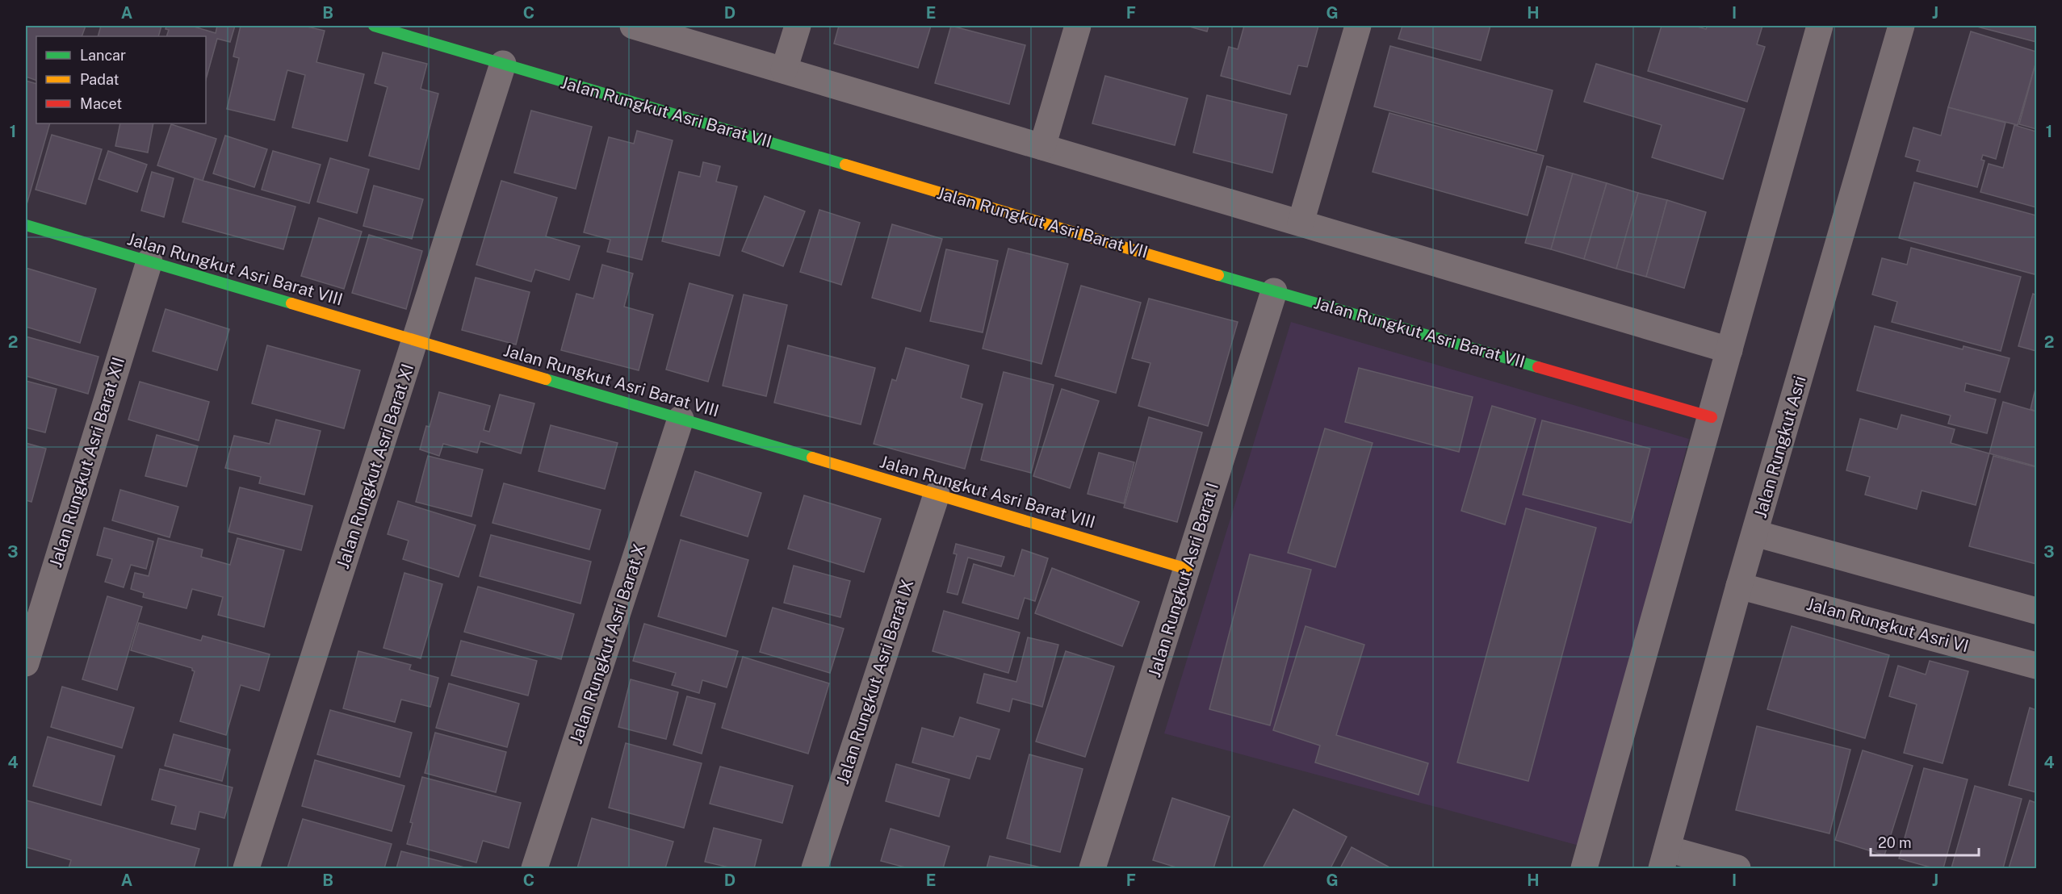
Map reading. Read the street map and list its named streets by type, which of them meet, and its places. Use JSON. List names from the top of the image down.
{
  "streets": {
    "street": [
      "Jalan Rungkut Asri Barat VII",
      "Jalan Rungkut Asri Barat VIII",
      "Jalan Rungkut Asri",
      "Jalan Rungkut Asri Barat XII",
      "Jalan Rungkut Asri Barat XI",
      "Jalan Rungkut Asri Barat I",
      "Jalan Rungkut Asri VI",
      "Jalan Rungkut Asri Barat X",
      "Jalan Rungkut Asri Barat IX"
    ]
  },
  "crossings": [
    ["Jalan Rungkut Asri Barat VII", "Jalan Rungkut Asri Barat XI"],
    ["Jalan Rungkut Asri Barat VII", "Jalan Rungkut Asri Barat I"],
    ["Jalan Rungkut Asri Barat VIII", "Jalan Rungkut Asri Barat XII"],
    ["Jalan Rungkut Asri Barat VIII", "Jalan Rungkut Asri Barat XI"],
    ["Jalan Rungkut Asri Barat VIII", "Jalan Rungkut Asri Barat I"],
    ["Jalan Rungkut Asri Barat VIII", "Jalan Rungkut Asri Barat X"],
    ["Jalan Rungkut Asri Barat VIII", "Jalan Rungkut Asri Barat IX"],
    ["Jalan Rungkut Asri", "Jalan Rungkut Asri VI"]
  ],
  "legend": ["Lancar", "Padat", "Macet"],
  "scale_bar": "20 m",
  "grid": {
    "columns": [
      "A",
      "B",
      "C",
      "D",
      "E",
      "F",
      "G",
      "H",
      "I",
      "J"
    ],
    "rows": [
      "1",
      "2",
      "3",
      "4"
    ]
  }
}
